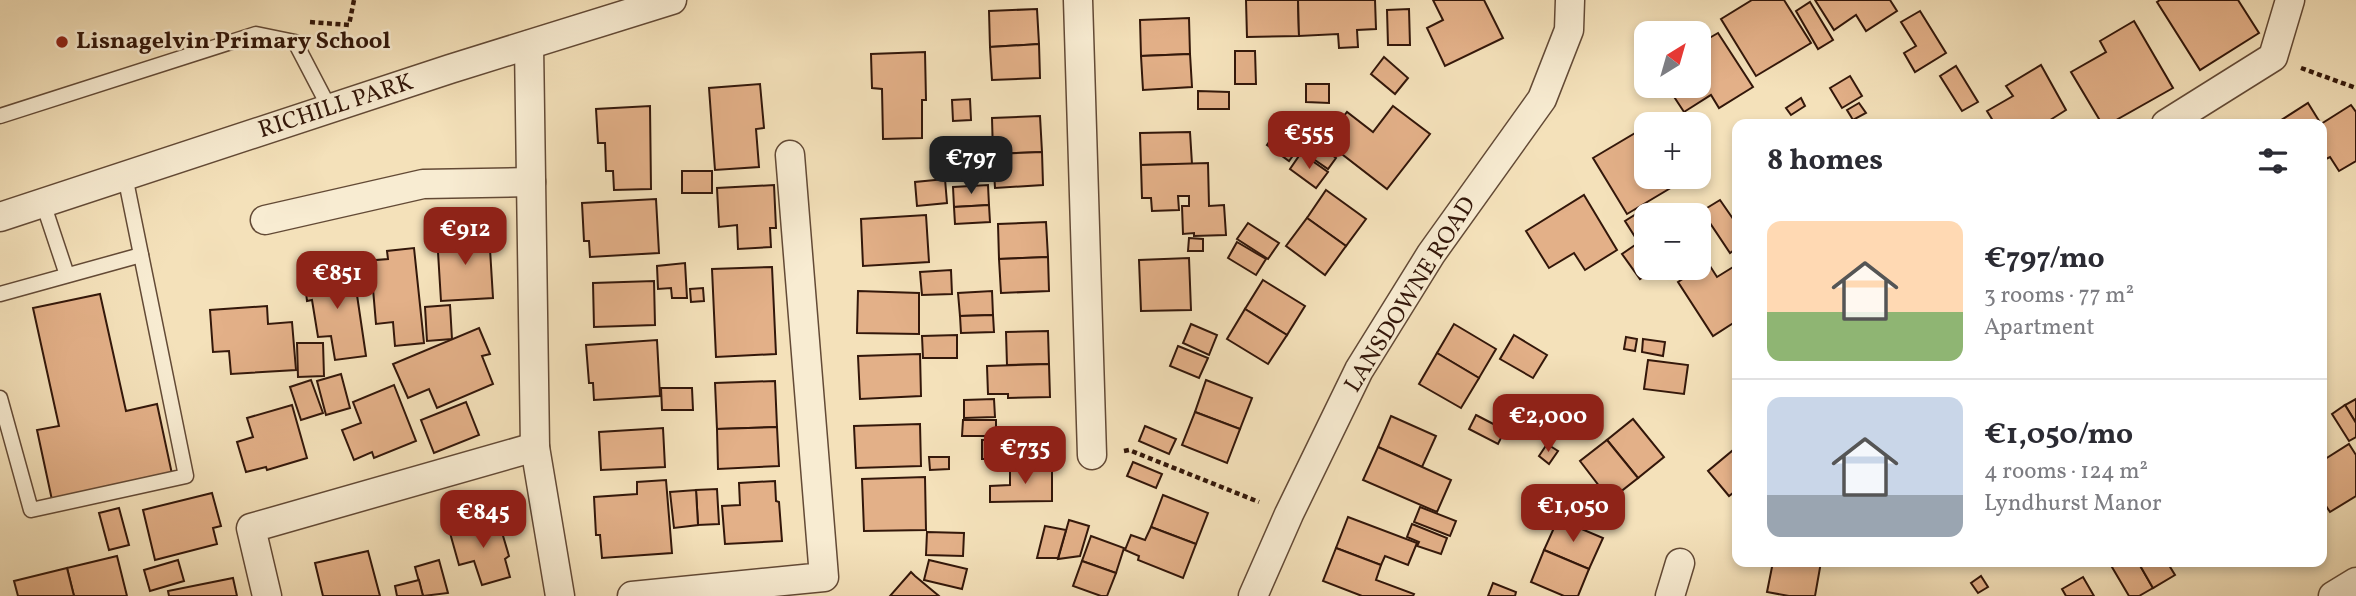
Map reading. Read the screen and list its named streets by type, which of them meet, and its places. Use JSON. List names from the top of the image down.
{
  "streets": {
    "street": ["RICHILL PARK", "LANSDOWNE ROAD"]
  },
  "places": ["Lisnagelvin Primary School"],
  "north": "top right",
  "page": {
    "map_buttons": ["+", "−"],
    "price": [
      "€555",
      "€797",
      "€912",
      "€851",
      "€2,000",
      "€735",
      "€1,050",
      "€845"
    ],
    "heading": "8 homes",
    "list": [
      {
        "name": "€797/mo",
        "note": "3 rooms · 77 m² · Apartment"
      },
      {
        "name": "€1,050/mo",
        "note": "4 rooms · 124 m² · Lyndhurst Manor"
      }
    ]
  }
}
